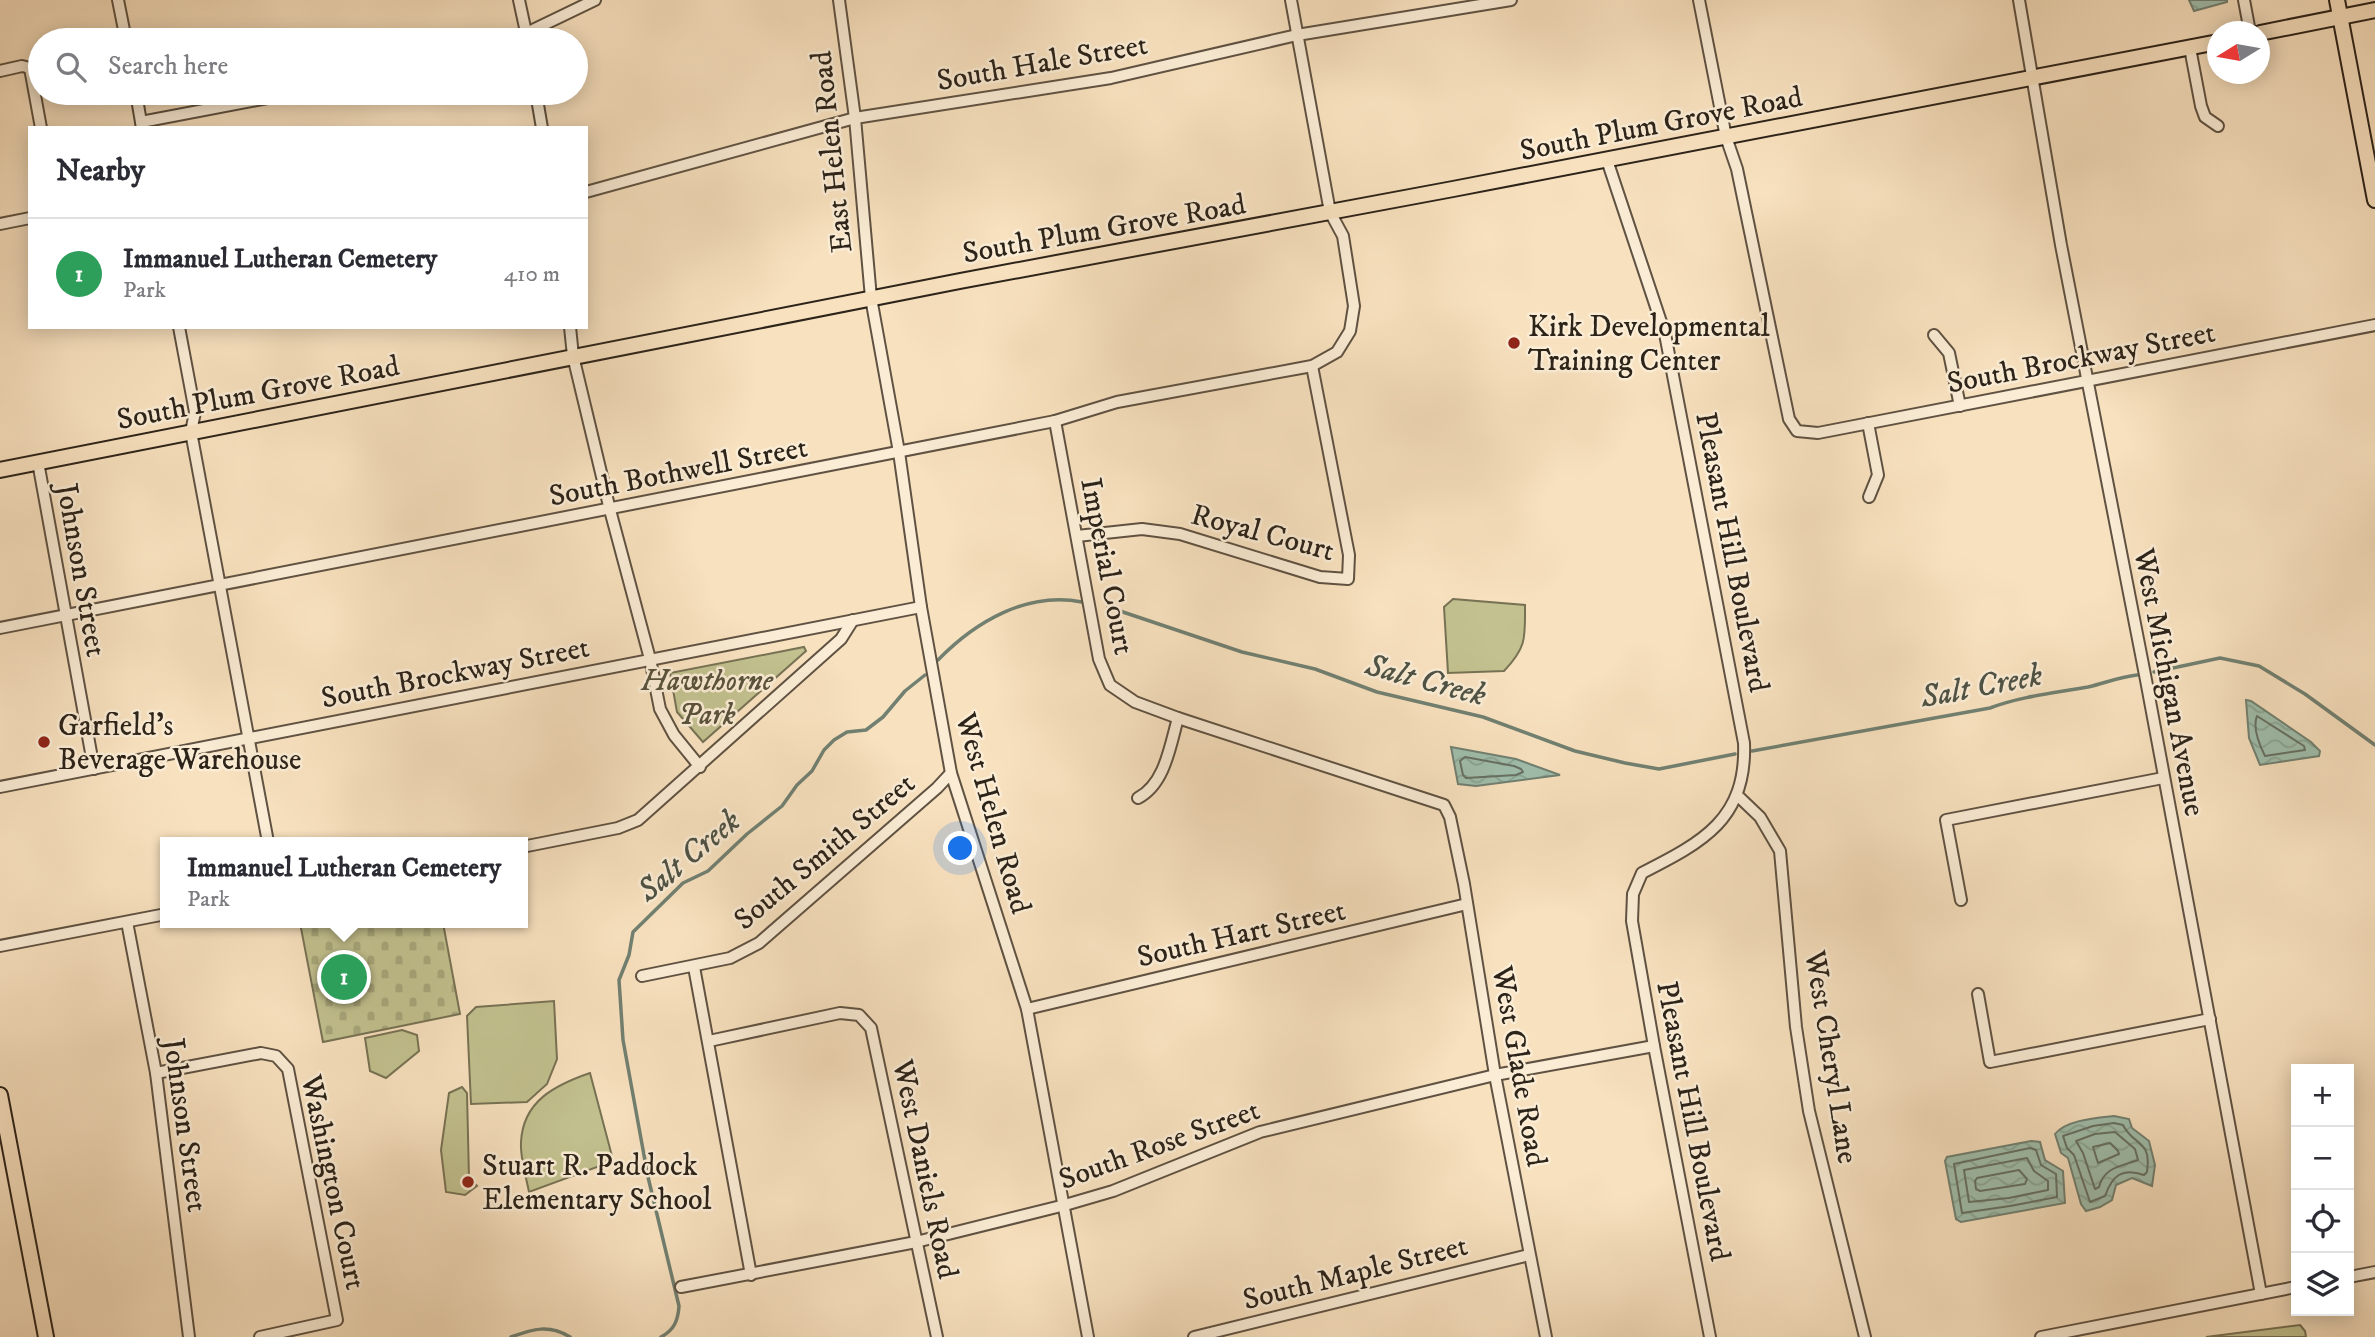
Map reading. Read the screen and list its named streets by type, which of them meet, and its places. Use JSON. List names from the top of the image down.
{
  "streets": {
    "main road": ["South Plum Grove Road"],
    "street": [
      "South Hale Street",
      "East Helen Road",
      "South Brockway Street",
      "South Bothwell Street",
      "Royal Court",
      "Pleasant Hill Boulevard",
      "Imperial Court",
      "Johnson Street",
      "West Michigan Avenue",
      "West Helen Road",
      "South Smith Street",
      "South Hart Street",
      "West Cheryl Lane",
      "West Glade Road",
      "South Rose Street",
      "West Daniels Road",
      "Washington Court",
      "South Maple Street"
    ]
  },
  "crossings": [
    ["South Hale Street", "East Helen Road"],
    ["South Plum Grove Road", "East Helen Road"],
    ["South Plum Grove Road", "South Brockway Street"],
    ["South Plum Grove Road", "South Bothwell Street"],
    ["South Plum Grove Road", "Pleasant Hill Boulevard"],
    ["South Plum Grove Road", "Johnson Street"],
    ["South Plum Grove Road", "West Michigan Avenue"],
    ["South Plum Grove Road", "West Helen Road"],
    ["East Helen Road", "West Helen Road"],
    ["South Brockway Street", "Johnson Street"],
    ["South Brockway Street", "West Michigan Avenue"],
    ["South Brockway Street", "West Helen Road"],
    ["South Bothwell Street", "Royal Court"],
    ["South Bothwell Street", "Imperial Court"],
    ["South Bothwell Street", "Johnson Street"],
    ["South Bothwell Street", "West Helen Road"],
    ["Royal Court", "Imperial Court"],
    ["Pleasant Hill Boulevard", "West Cheryl Lane"],
    ["Pleasant Hill Boulevard", "South Rose Street"],
    ["Imperial Court", "West Glade Road"],
    ["Johnson Street", "Washington Court"],
    ["West Helen Road", "South Smith Street"],
    ["West Helen Road", "South Hart Street"],
    ["West Helen Road", "South Rose Street"],
    ["South Hart Street", "West Glade Road"],
    ["West Glade Road", "South Rose Street"],
    ["West Glade Road", "South Maple Street"],
    ["South Rose Street", "West Daniels Road"]
  ],
  "water": ["Salt Creek"],
  "parks": ["Hawthorne Park"],
  "places": ["Kirk Developmental Training Center", "Garfield's Beverage Warehouse", "Stuart R. Paddock Elementary School"],
  "north": "left",
  "page": {
    "search": "Search here",
    "heading": "Nearby",
    "list": [
      {
        "mark": "1",
        "name": "Immanuel Lutheran Cemetery",
        "note": "Park",
        "value": "410 m"
      }
    ],
    "popup": ["Immanuel Lutheran Cemetery", "Park"],
    "pins": "1",
    "map_buttons": ["+", "−"]
  }
}
